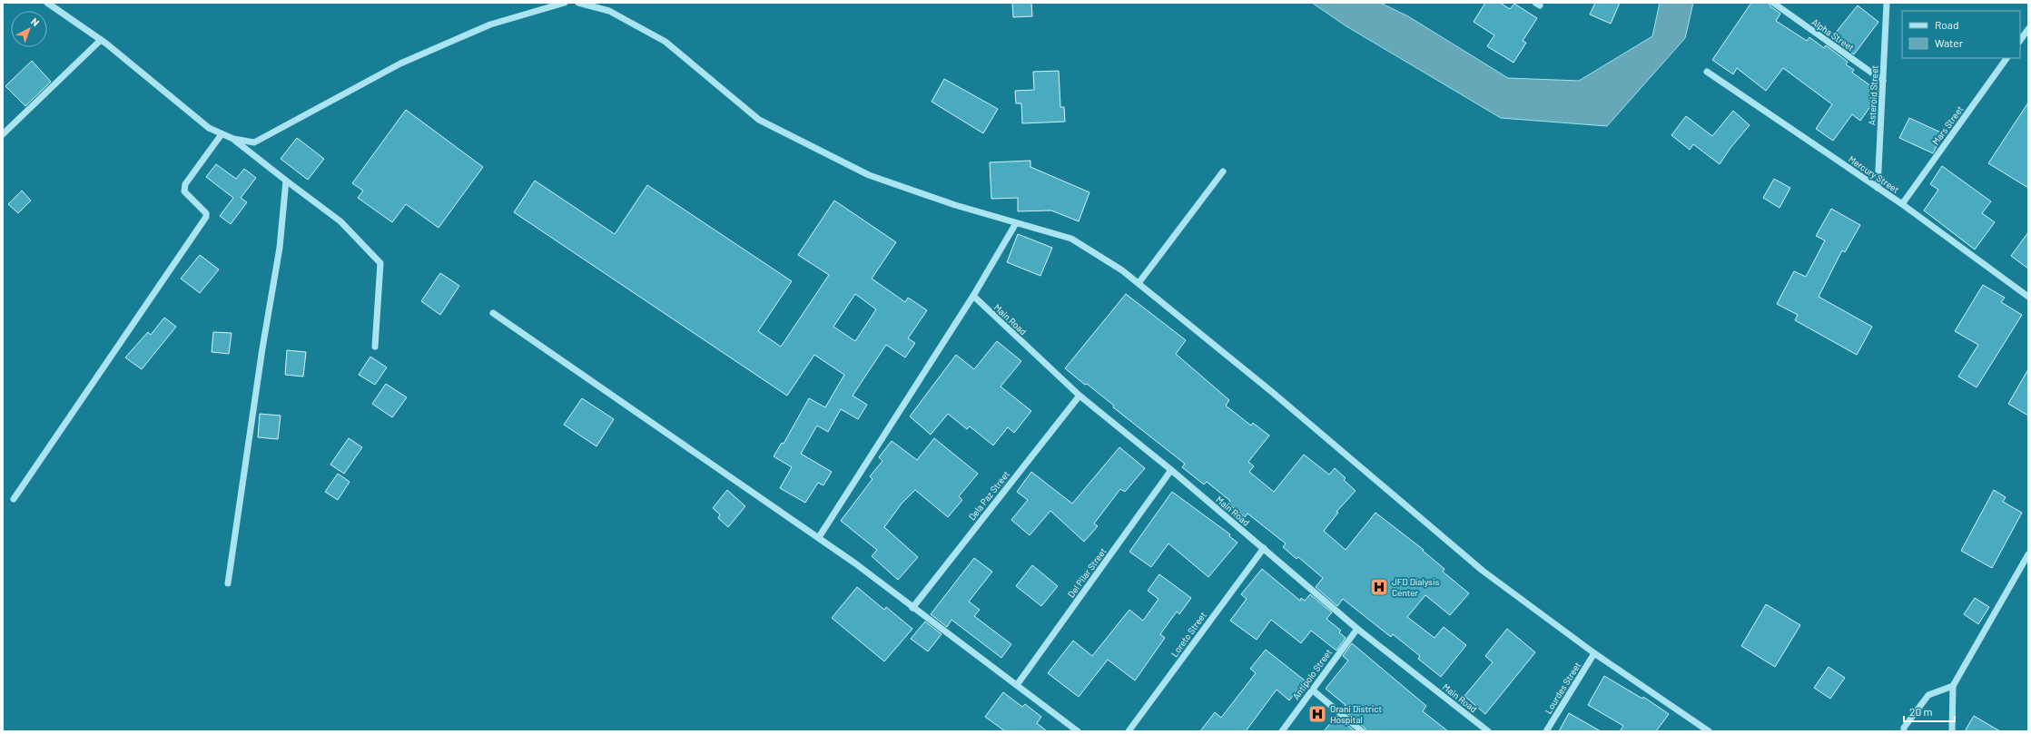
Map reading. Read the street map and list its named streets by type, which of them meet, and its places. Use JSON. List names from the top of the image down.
{
  "streets": {
    "street": [
      "Alpha Street",
      "Asteroid Street",
      "Mars Street",
      "Mercury Street",
      "Main Road",
      "Dela Paz Street",
      "Del Pilar Street",
      "Loreto Street",
      "Antipolo Street",
      "Lourdes Street"
    ]
  },
  "crossings": [
    ["Alpha Street", "Asteroid Street"],
    ["Asteroid Street", "Mercury Street"],
    ["Mars Street", "Mercury Street"],
    ["Main Road", "Dela Paz Street"],
    ["Main Road", "Del Pilar Street"],
    ["Main Road", "Loreto Street"],
    ["Main Road", "Antipolo Street"]
  ],
  "places": {
    "hospital": ["JFD Dialysis Center", "Orani District Hospital"]
  },
  "legend": ["Road", "Water"],
  "scale_bar": "20 m",
  "north": "top right"
}
